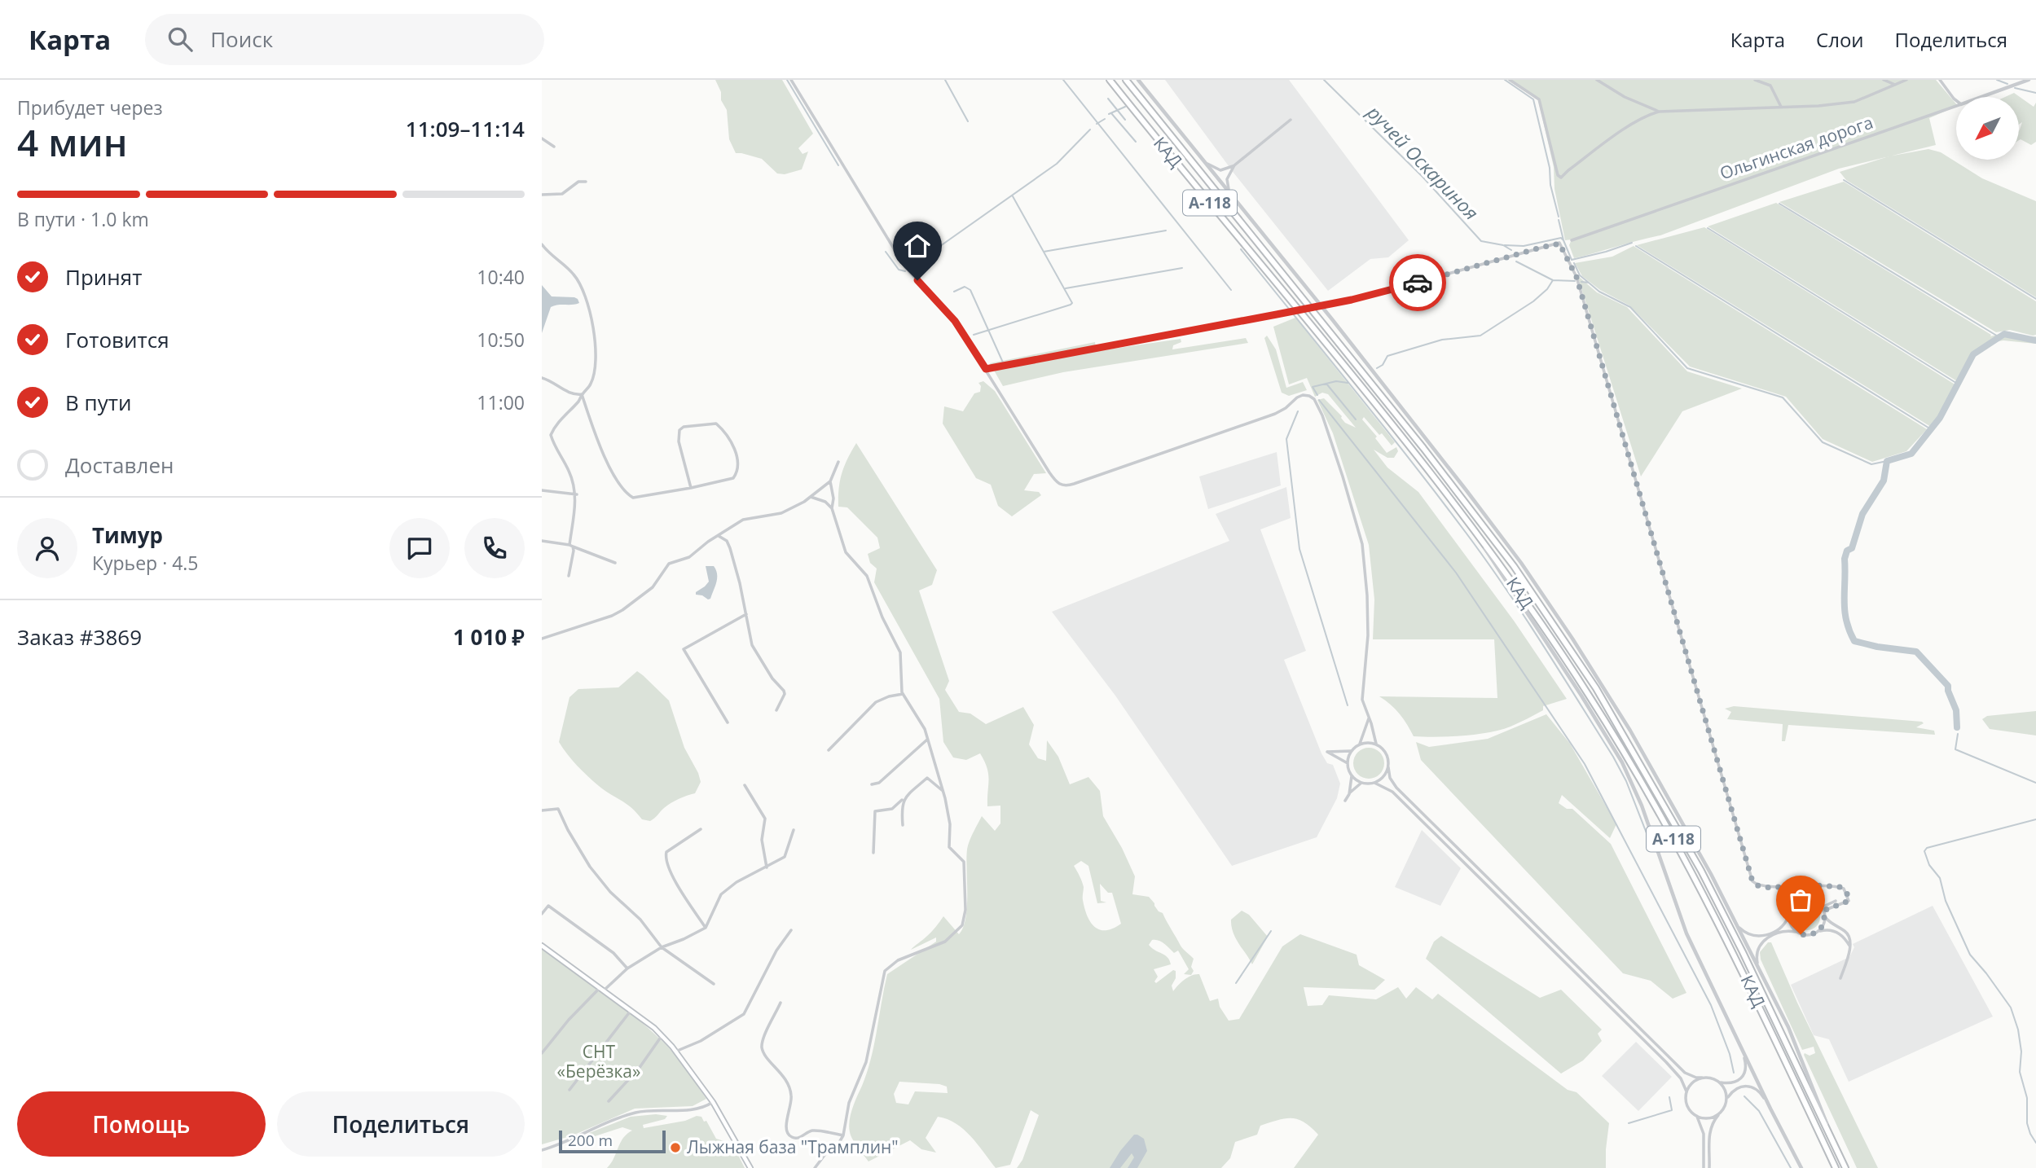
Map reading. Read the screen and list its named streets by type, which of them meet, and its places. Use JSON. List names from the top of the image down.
{
  "streets": {
    "highway": ["КАД", "А-118"],
    "street": ["Ольгинская дорога"]
  },
  "water": ["ручей Оскариноя"],
  "parks": ["СНТ «Берёзка»"],
  "places": ["Лыжная база \"Трамплин\""],
  "scale_bar": "200 m",
  "north": "bottom left",
  "page": {
    "header": "Карта",
    "search": "Поиск",
    "nav": ["Карта", "Слои", "Поделиться"],
    "heading": ["4 мин", "Прибудет через", "11:09–11:14"],
    "panel": [
      "Тимур",
      "Курьер · 4.5",
      "Заказ #3869",
      "1 010 ₽"
    ],
    "bar": "В пути · 1.0 km",
    "list": [
      ["Принят", "10:40"],
      ["Готовится", "10:50"],
      ["В пути", "11:00"],
      "Доставлен"
    ],
    "buttons": ["Помощь", "Поделиться"],
    "scale": "200 m"
  }
}
